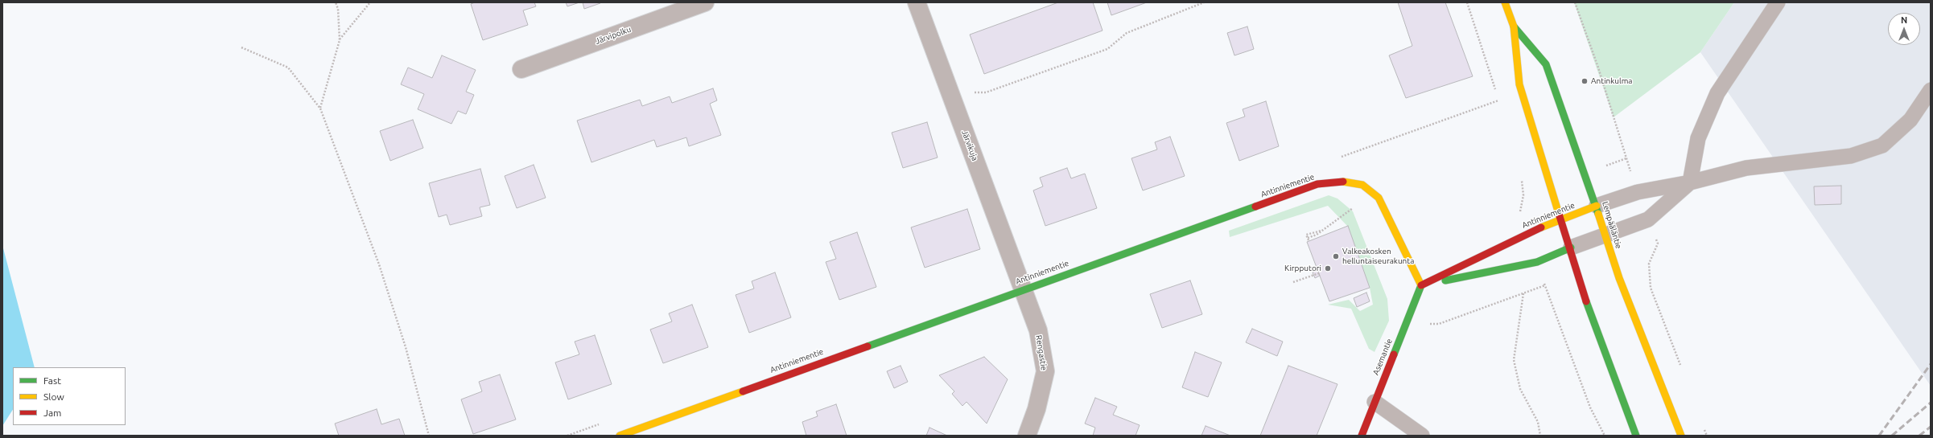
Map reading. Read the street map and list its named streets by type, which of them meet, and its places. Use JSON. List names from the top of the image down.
{
  "streets": {
    "street": [
      "Järvipolku",
      "Järvikuja",
      "Antinniementie",
      "Lempääläntie",
      "Rengastie",
      "Asemantie"
    ]
  },
  "crossings": [
    ["Järvikuja", "Antinniementie"],
    ["Järvikuja", "Rengastie"],
    ["Antinniementie", "Lempääläntie"],
    ["Antinniementie", "Rengastie"],
    ["Antinniementie", "Asemantie"]
  ],
  "places": ["Antinkulma", "Valkeakosken helluntaiseurakunta", "Kirpputori"],
  "legend": ["Fast", "Slow", "Jam"],
  "north": "top"
}
